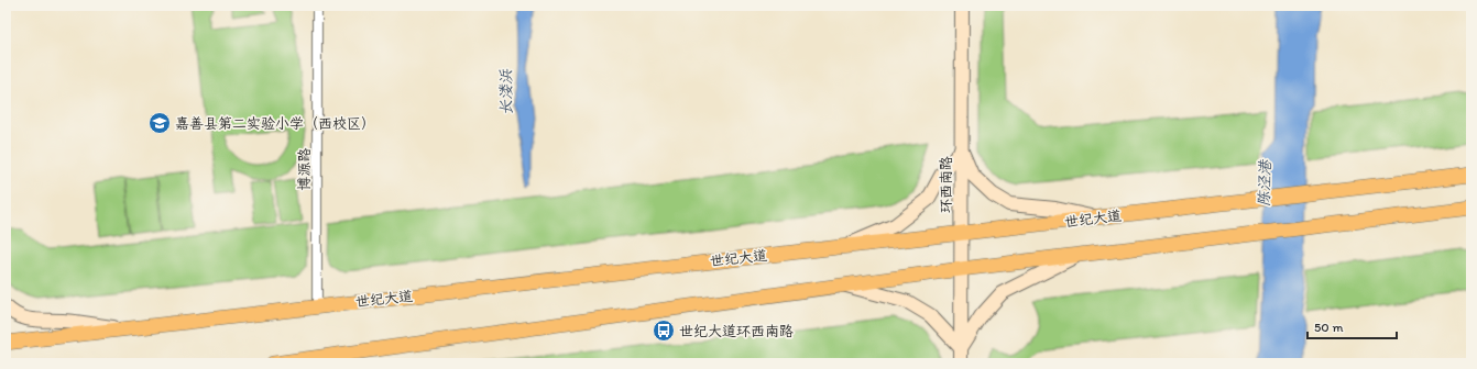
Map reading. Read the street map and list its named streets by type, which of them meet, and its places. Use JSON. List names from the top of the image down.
{
  "streets": {
    "main road": ["世纪大道"],
    "street": ["博源路", "环西南路"]
  },
  "crossings": [
    ["博源路", "世纪大道"],
    ["环西南路", "世纪大道"]
  ],
  "water": ["长溇浜", "陈泾港"],
  "places": {
    "school or university": ["嘉善县第二实验小学（西校区）"],
    "bus stop": ["世纪大道环西南路"]
  },
  "scale_bar": "50 m"
}
